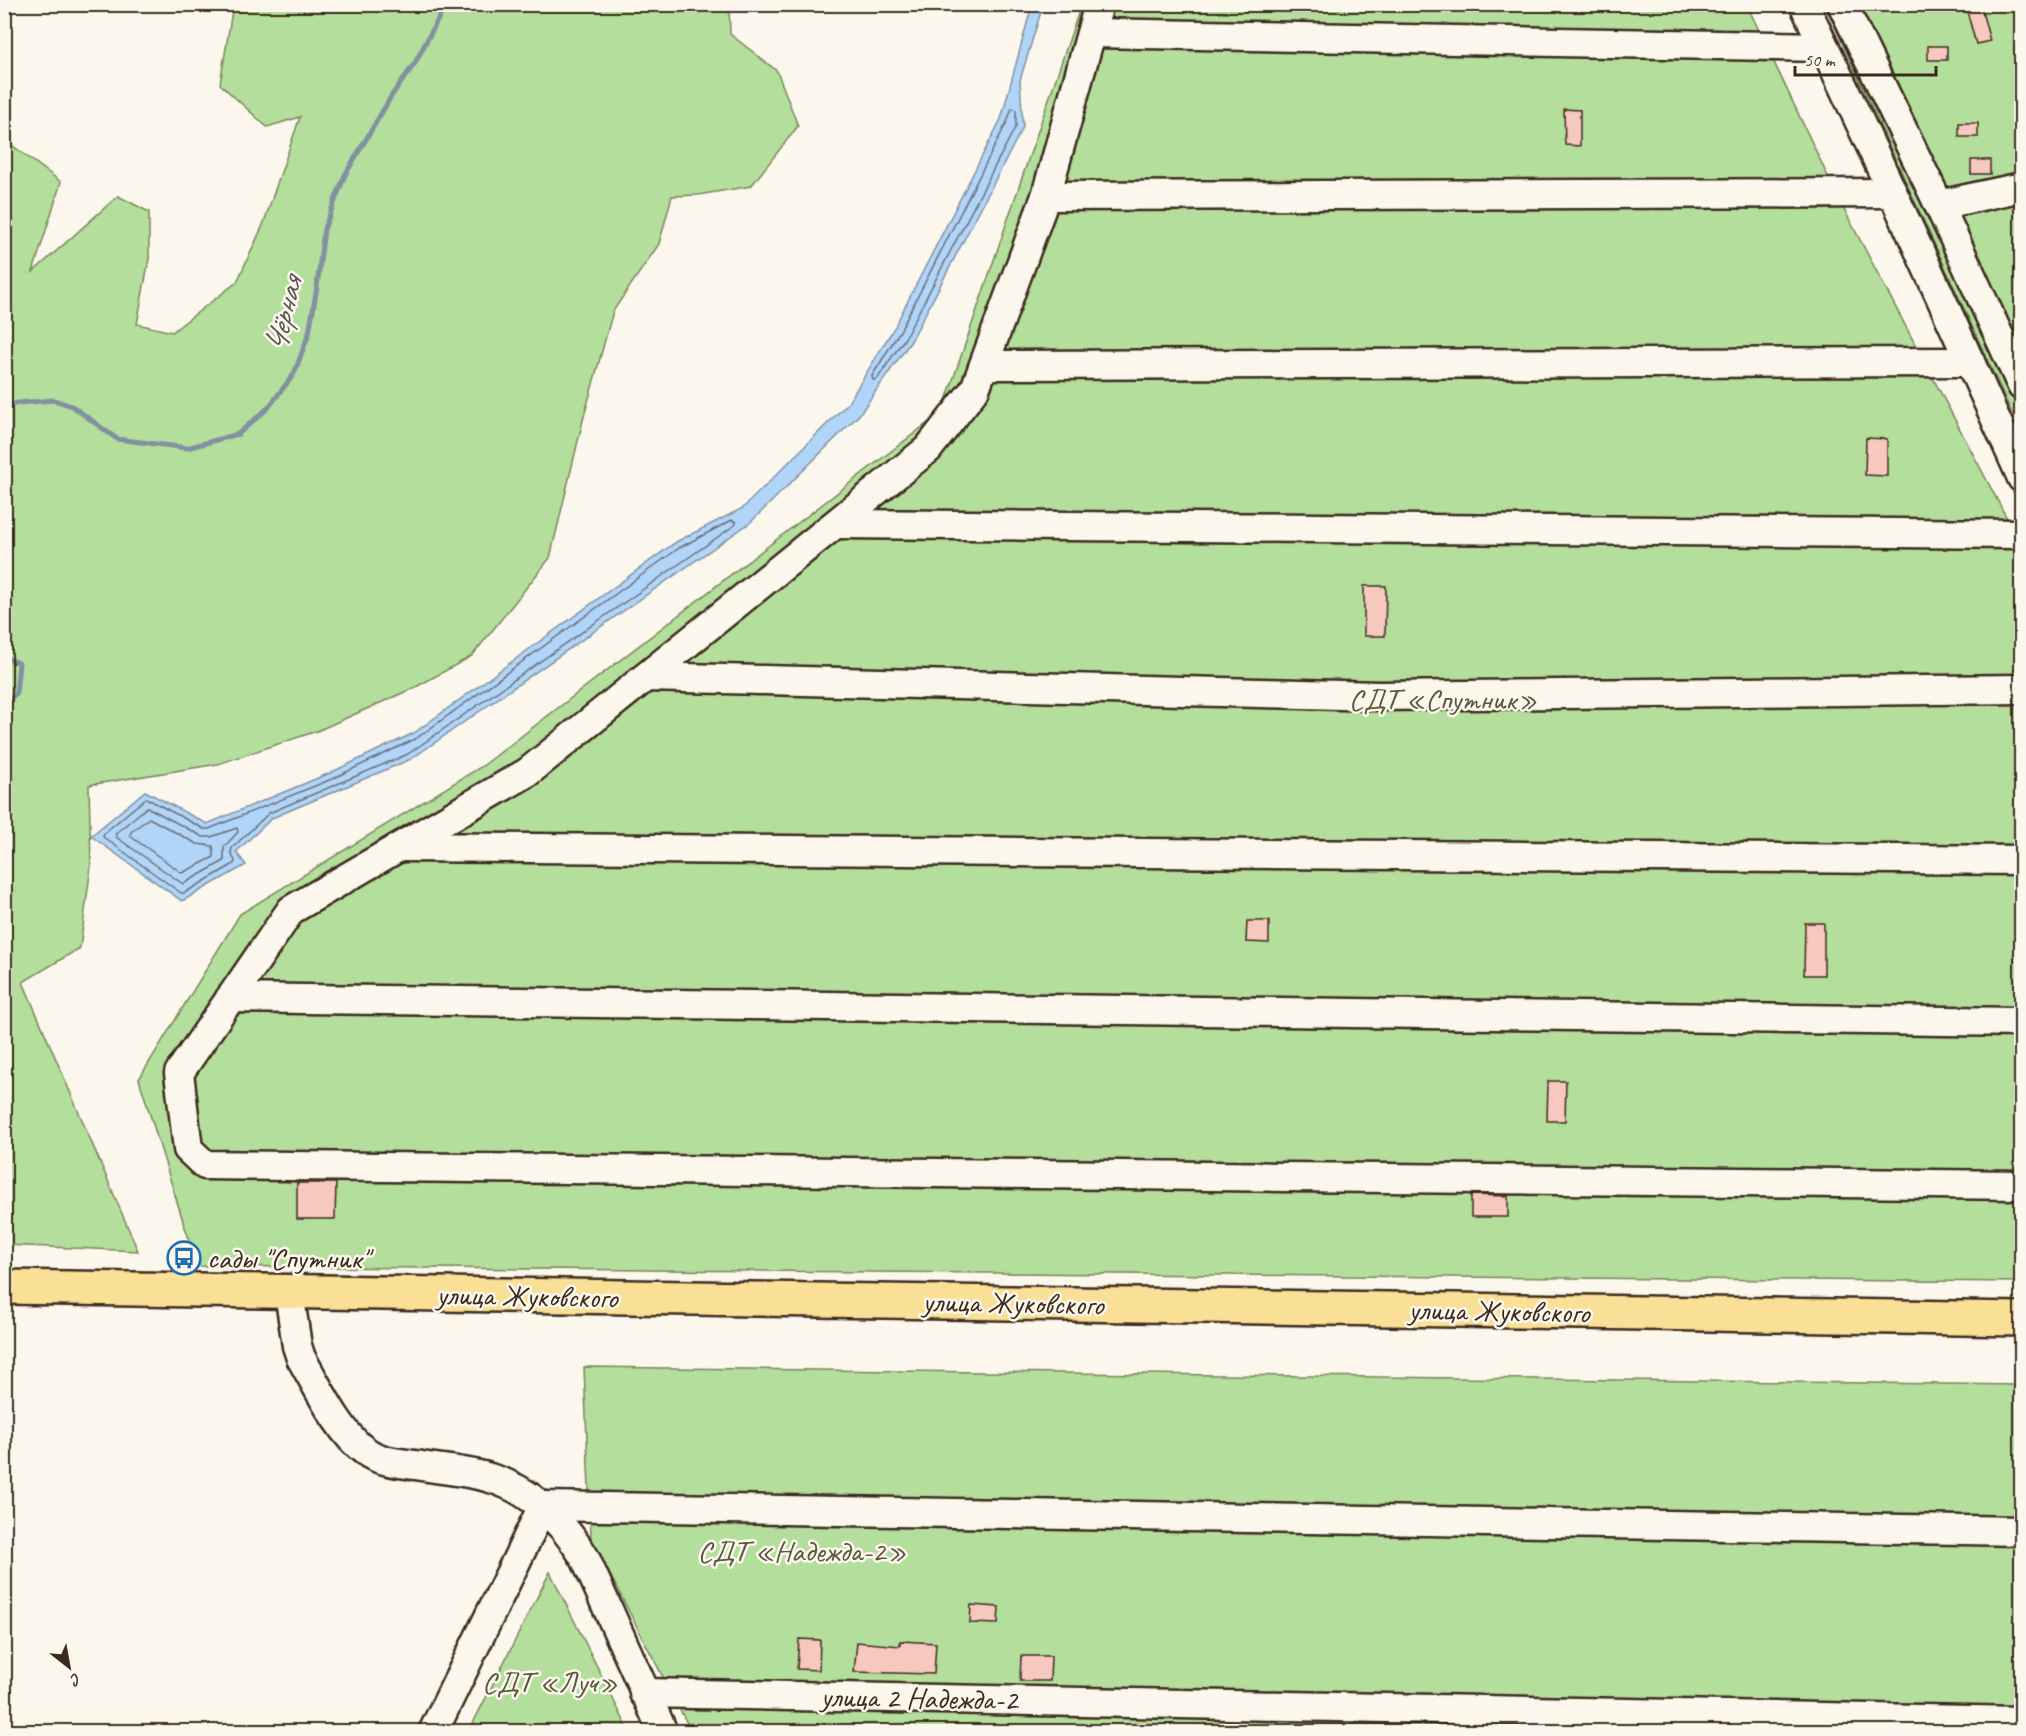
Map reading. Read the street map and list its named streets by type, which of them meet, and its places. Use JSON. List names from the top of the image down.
{
  "streets": {
    "main road": ["улица Жуковского"],
    "street": ["улица 2 Надежда-2"]
  },
  "water": ["Чёрная"],
  "parks": ["СДТ «Спутник»", "СДТ «Надежда-2»", "СДТ «Луч»"],
  "places": {
    "bus stop": ["сады \"Спутник\""]
  },
  "scale_bar": "50 m",
  "north": "bottom right"
}
